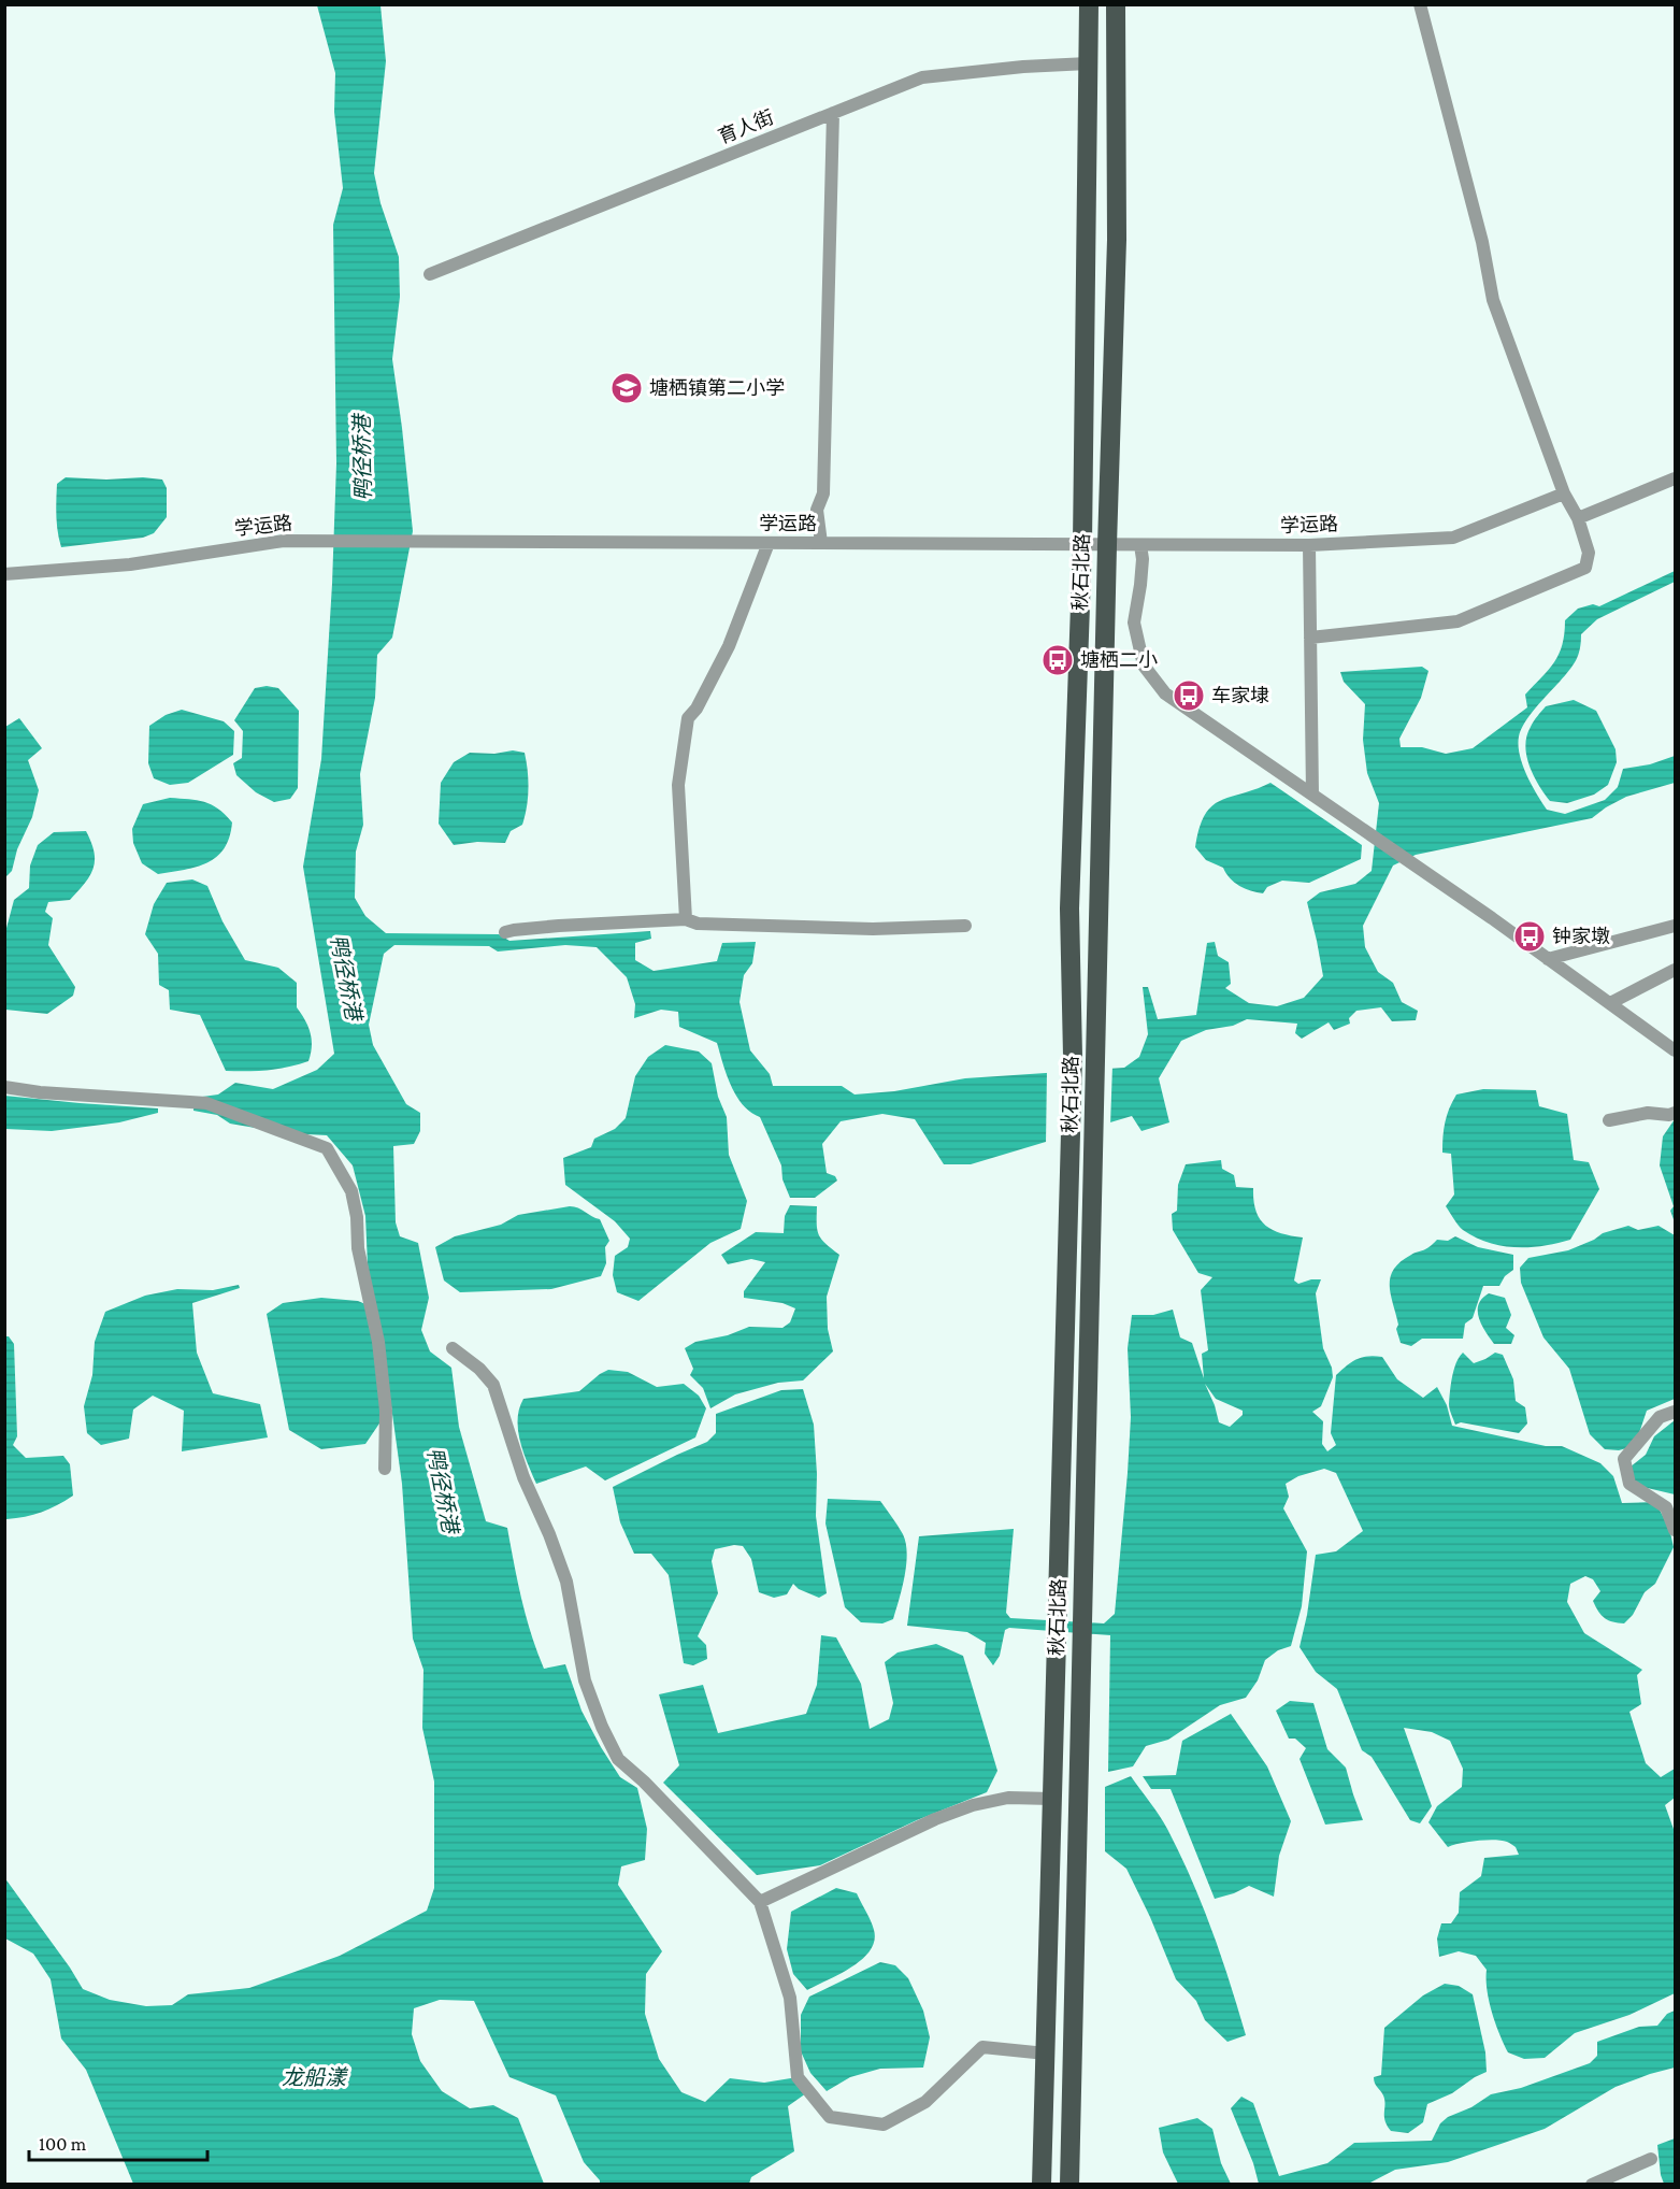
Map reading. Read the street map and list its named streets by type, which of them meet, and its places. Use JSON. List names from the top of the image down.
{
  "streets": {
    "main road": ["秋石北路"],
    "street": ["育人街", "学运路"]
  },
  "crossings": [
    ["育人街", "秋石北路"],
    ["学运路", "秋石北路"]
  ],
  "water": ["鸭径桥港", "龙船漾"],
  "places": {
    "school or university": ["塘栖镇第二小学"],
    "bus stop": ["塘栖二小", "车家埭", "钟家墩"]
  },
  "scale_bar": "100 m"
}
